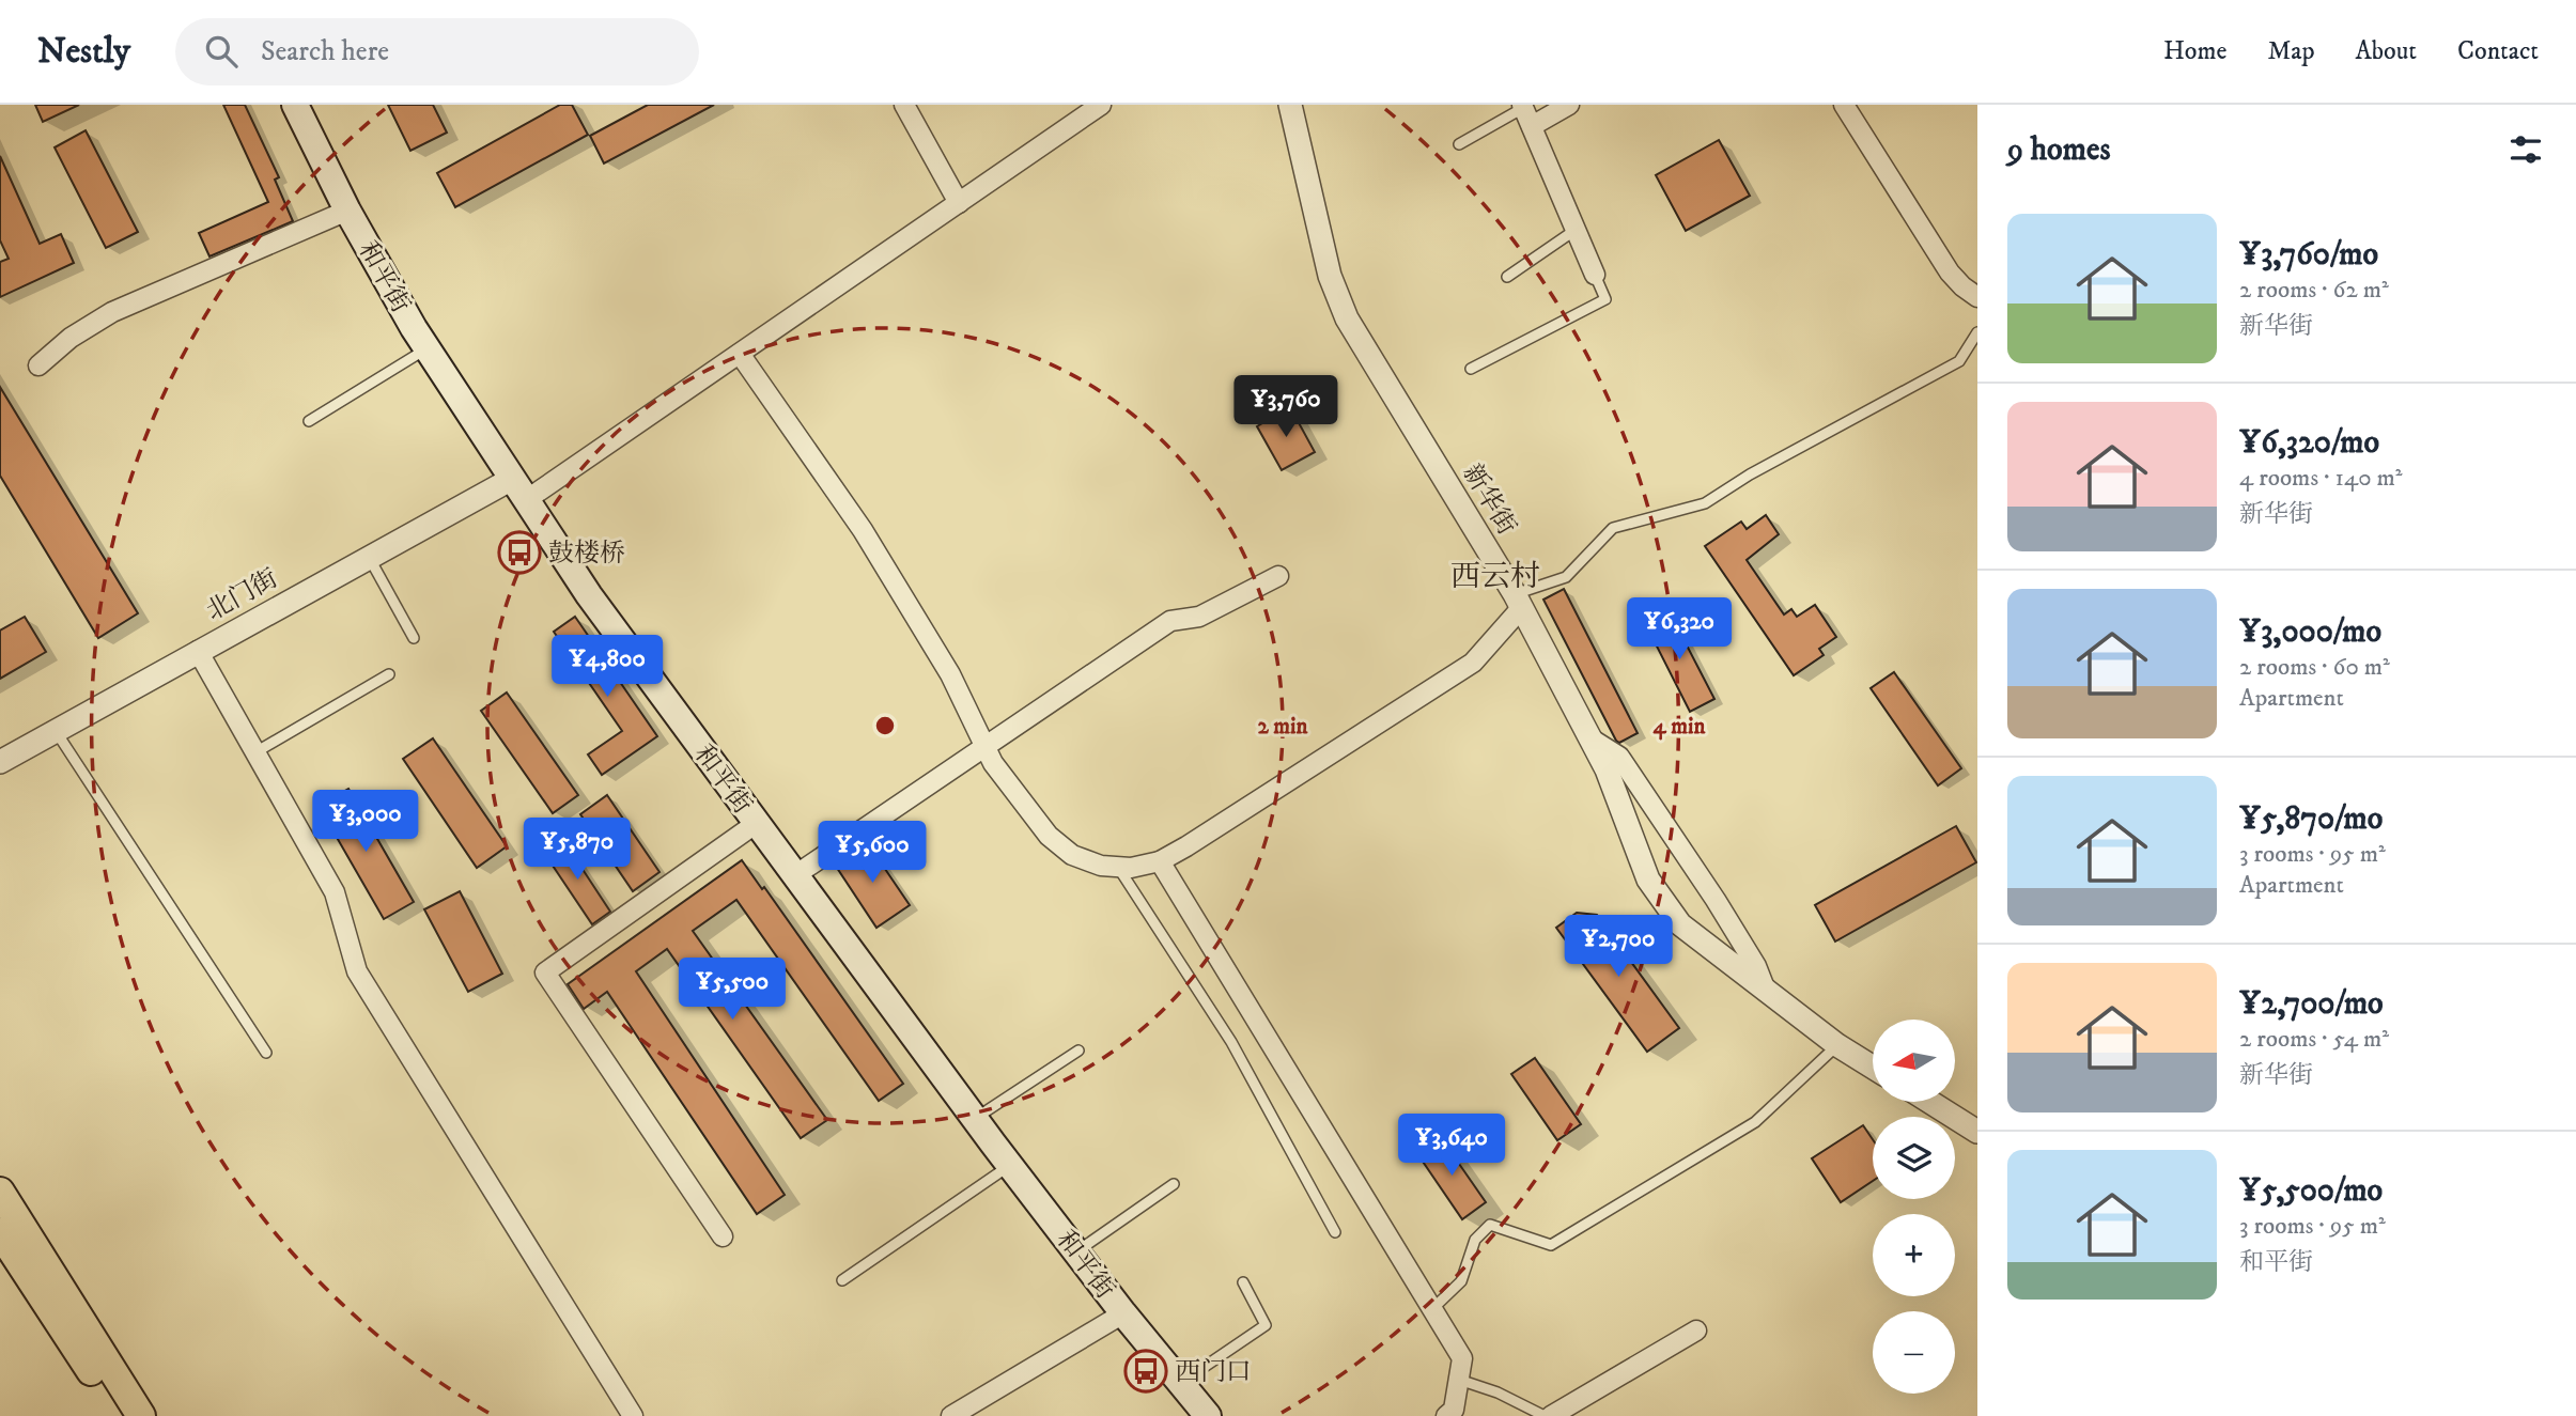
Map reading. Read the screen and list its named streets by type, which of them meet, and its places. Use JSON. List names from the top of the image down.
{
  "streets": {
    "main road": ["和平街"],
    "street": ["新华街", "北门街"]
  },
  "crossings": [
    ["和平街", "北门街"]
  ],
  "districts": ["西云村"],
  "places": {
    "bus stop": ["鼓楼桥", "西门口"]
  },
  "north": "left",
  "page": {
    "header": "Nestly",
    "search": "Search here",
    "nav": [
      "Home",
      "Map",
      "About",
      "Contact"
    ],
    "heading": "9 homes",
    "list": [
      {
        "name": "¥3,760/mo",
        "note": "2 rooms · 62 m² · 新华街"
      },
      {
        "name": "¥6,320/mo",
        "note": "4 rooms · 140 m² · 新华街"
      },
      {
        "name": "¥3,000/mo",
        "note": "2 rooms · 60 m² · Apartment"
      },
      {
        "name": "¥5,870/mo",
        "note": "3 rooms · 95 m² · Apartment"
      },
      {
        "name": "¥2,700/mo",
        "note": "2 rooms · 54 m² · 新华街"
      },
      {
        "name": "¥5,500/mo",
        "note": "3 rooms · 95 m² · 和平街"
      }
    ],
    "price": [
      "¥3,760",
      "¥6,320",
      "¥4,800",
      "¥3,000",
      "¥5,870",
      "¥5,600",
      "¥2,700",
      "¥5,500",
      "¥3,640"
    ],
    "map_buttons": ["+", "−"]
  },
  "rings": ["2 min", "4 min"]
}
